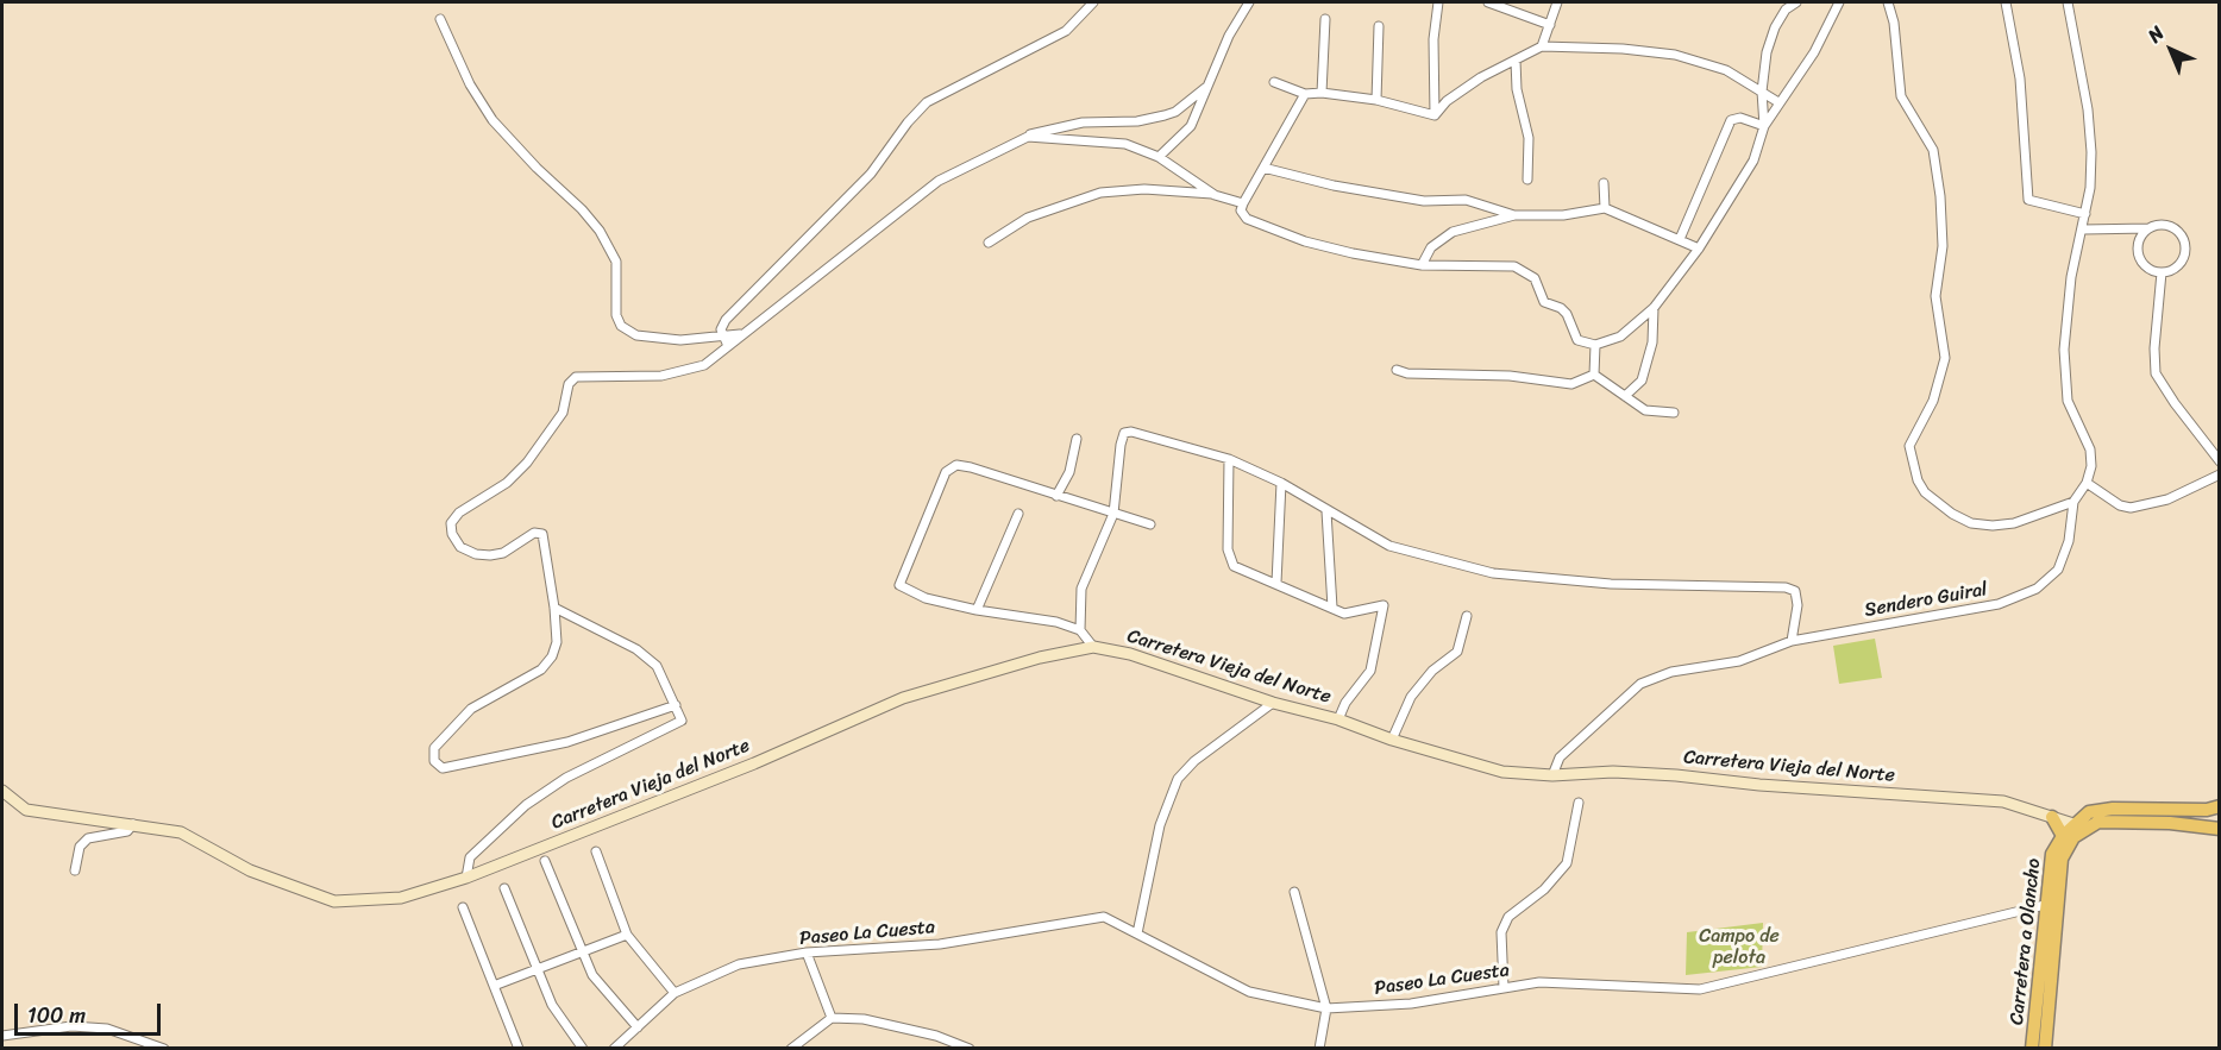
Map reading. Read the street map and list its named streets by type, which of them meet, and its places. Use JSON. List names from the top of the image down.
{
  "streets": {
    "main road": ["Carretera a Olancho"],
    "street": ["Sendero Guiral", "Carretera Vieja del Norte", "Paseo La Cuesta"]
  },
  "crossings": [
    ["Sendero Guiral", "Carretera Vieja del Norte"],
    ["Carretera Vieja del Norte", "Carretera a Olancho"],
    ["Paseo La Cuesta", "Carretera a Olancho"]
  ],
  "parks": ["Campo de pelota"],
  "scale_bar": "100 m",
  "north": "top left"
}
